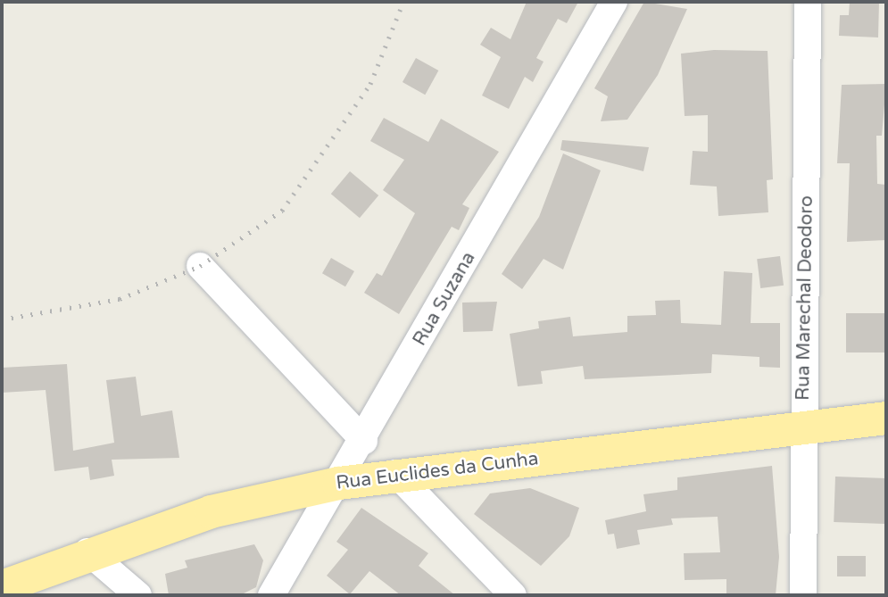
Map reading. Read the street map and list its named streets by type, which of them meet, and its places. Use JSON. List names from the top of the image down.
{
  "streets": {
    "main road": ["Rua Euclides da Cunha"],
    "street": ["Rua Marechal Deodoro", "Rua Suzana"]
  },
  "crossings": [
    ["Rua Marechal Deodoro", "Rua Euclides da Cunha"],
    ["Rua Suzana", "Rua Euclides da Cunha"]
  ]
}
